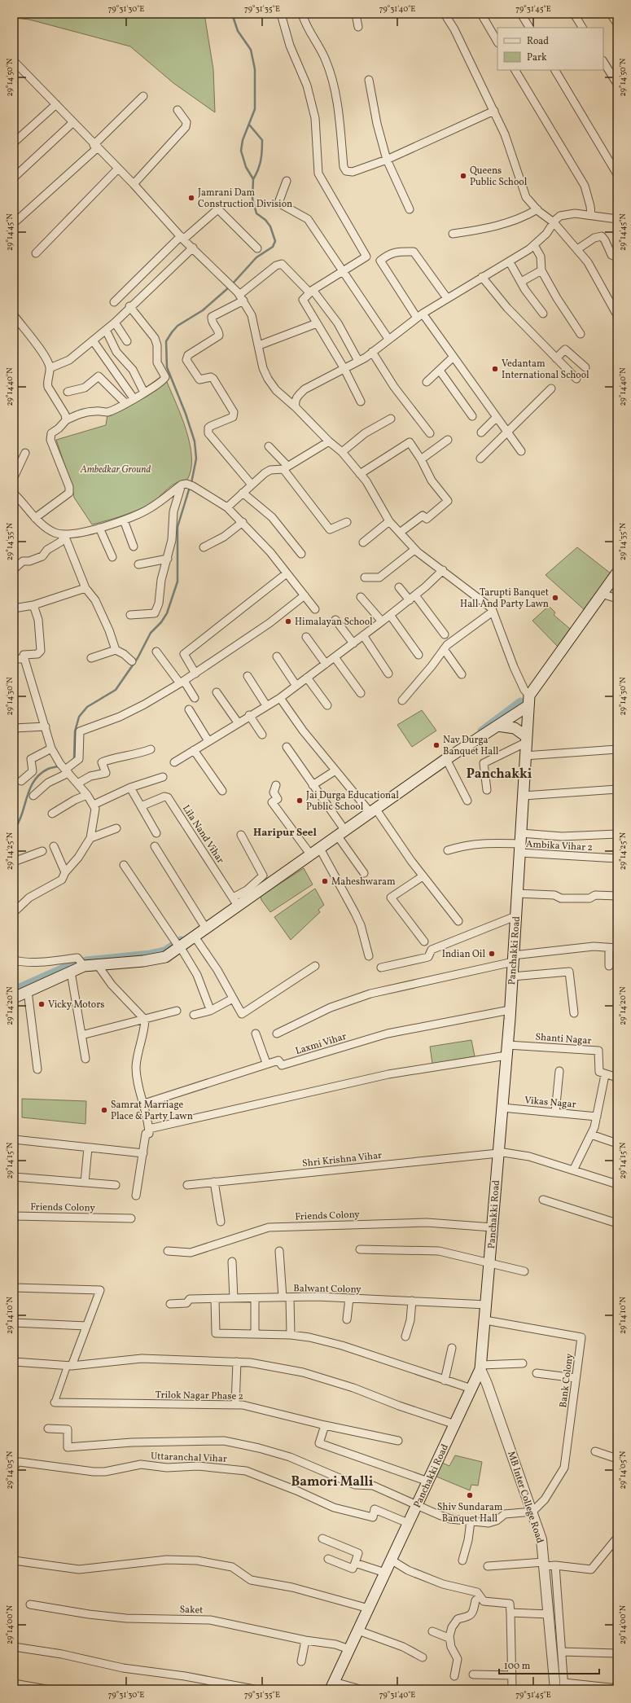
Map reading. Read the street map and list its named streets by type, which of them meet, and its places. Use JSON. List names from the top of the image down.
{
  "streets": {
    "main road": ["Panchakki Road"],
    "street": [
      "Lila Nand Vihar",
      "Ambika Vihar 2",
      "Shanti Nagar",
      "Laxmi Vihar",
      "Vikas Nagar",
      "Shri Krishna Vihar",
      "Friends Colony",
      "Balwant Colony",
      "Bank Colony",
      "Trilok Nagar Phase 2",
      "Uttaranchal Vihar",
      "MB Inter College Road",
      "Saket"
    ]
  },
  "crossings": [
    ["Ambika Vihar 2", "Panchakki Road"],
    ["Panchakki Road", "Shanti Nagar"],
    ["Panchakki Road", "Laxmi Vihar"],
    ["Panchakki Road", "Vikas Nagar"],
    ["Panchakki Road", "Shri Krishna Vihar"],
    ["Panchakki Road", "Friends Colony"],
    ["Panchakki Road", "Balwant Colony"],
    ["Panchakki Road", "Bank Colony"],
    ["Panchakki Road", "Uttaranchal Vihar"],
    ["Panchakki Road", "MB Inter College Road"],
    ["Panchakki Road", "Saket"],
    ["Bank Colony", "MB Inter College Road"]
  ],
  "districts": ["Panchakki", "Haripur Seel", "Bamori Malli"],
  "parks": ["Ambedkar Ground"],
  "places": [
    "Queens Public School",
    "Jamrani Dam Construction Division",
    "Vedantam International School",
    "Tarupti Banquet Hall And Party Lawn",
    "Himalayan School",
    "Nav Durga Banquet Hall",
    "Jai Durga Educational Public School",
    "Maheshwaram",
    "Indian Oil",
    "Vicky Motors",
    "Samrat Marriage Place & Party Lawn",
    "Shiv Sundaram Banquet Hall"
  ],
  "legend": ["Road", "Park"],
  "scale_bar": "100 m",
  "coordinates": [
    "79°31'30\"E",
    "79°31'35\"E",
    "79°31'40\"E",
    "79°31'45\"E",
    "29°14'50\"N",
    "29°14'45\"N",
    "29°14'40\"N",
    "29°14'35\"N",
    "29°14'30\"N",
    "29°14'25\"N",
    "29°14'20\"N",
    "29°14'15\"N",
    "29°14'10\"N",
    "29°14'05\"N",
    "29°14'00\"N"
  ]
}
